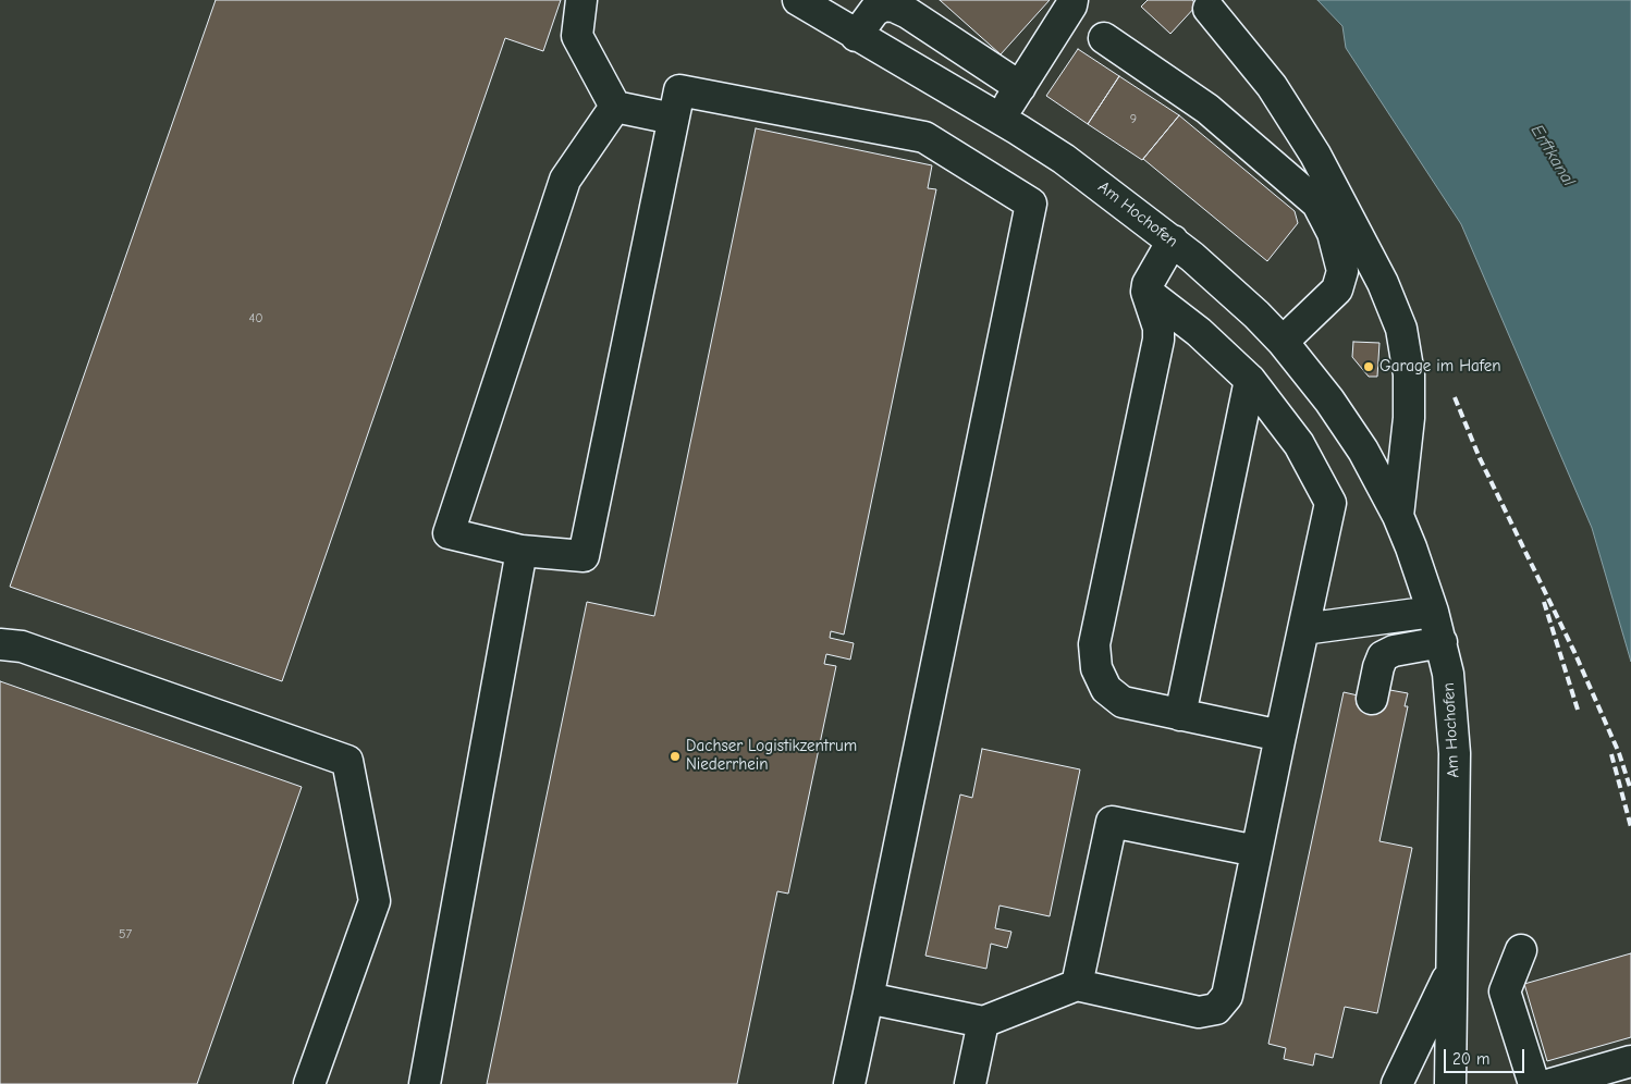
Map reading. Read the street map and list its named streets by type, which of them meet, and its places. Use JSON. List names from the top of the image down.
{
  "streets": {
    "street": ["Am Hochofen"]
  },
  "water": ["Erftkanal"],
  "places": ["Garage im Hafen", "Dachser Logistikzentrum Niederrhein"],
  "house_numbers": ["9", "40", "57"],
  "scale_bar": "20 m"
}
